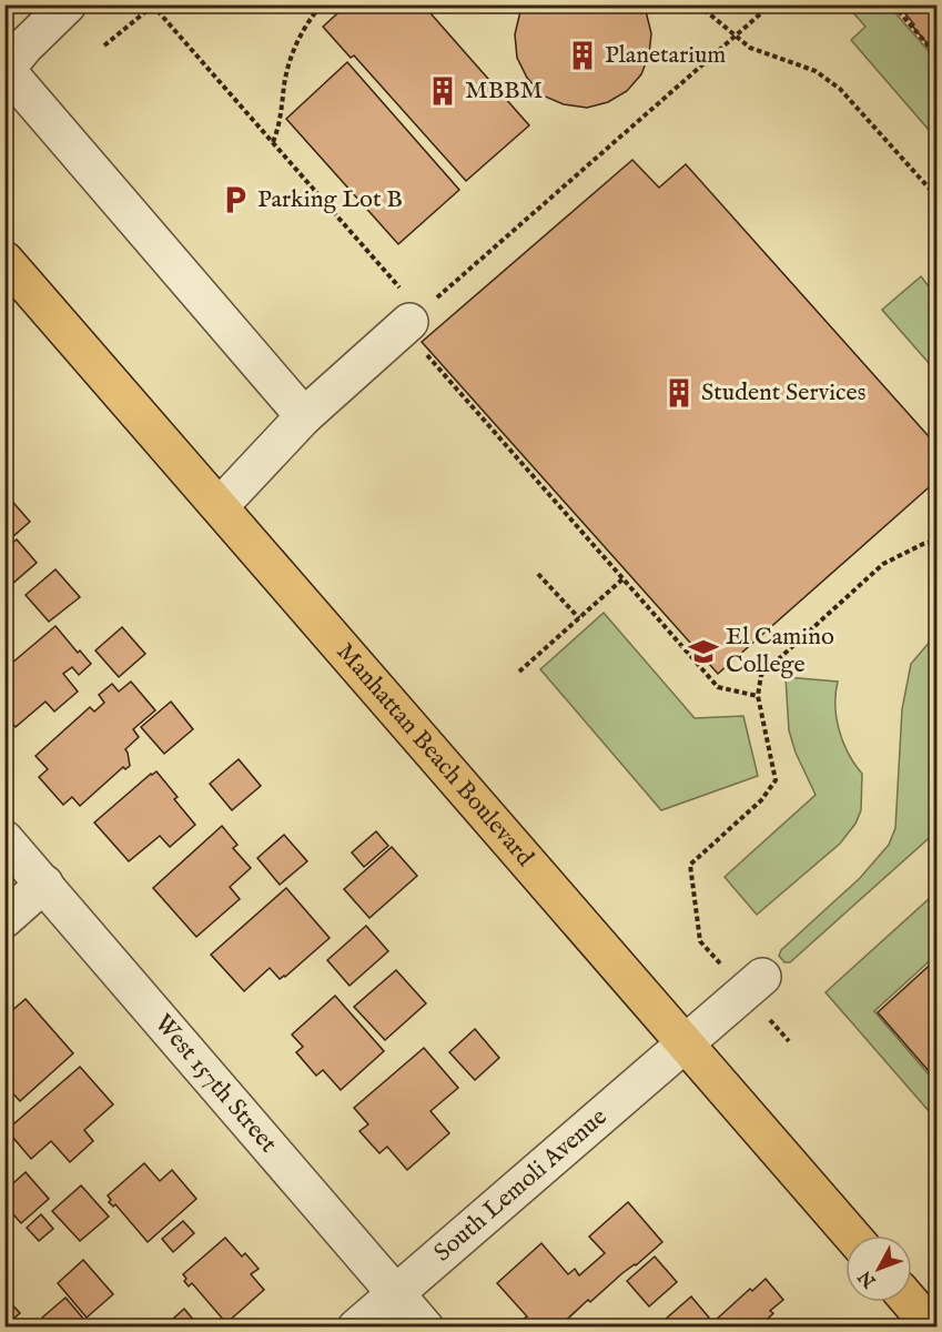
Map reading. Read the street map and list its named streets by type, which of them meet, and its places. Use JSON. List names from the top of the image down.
{
  "streets": {
    "main road": ["Manhattan Beach Boulevard"],
    "street": ["West 157th Street", "South Lemoli Avenue"]
  },
  "crossings": [
    ["Manhattan Beach Boulevard", "South Lemoli Avenue"],
    ["West 157th Street", "South Lemoli Avenue"]
  ],
  "places": {
    "building": ["Planetarium", "MBBM", "Student Services"],
    "parking": ["Parking Lot B"],
    "school or university": ["El Camino College"]
  },
  "north": "bottom left"
}
